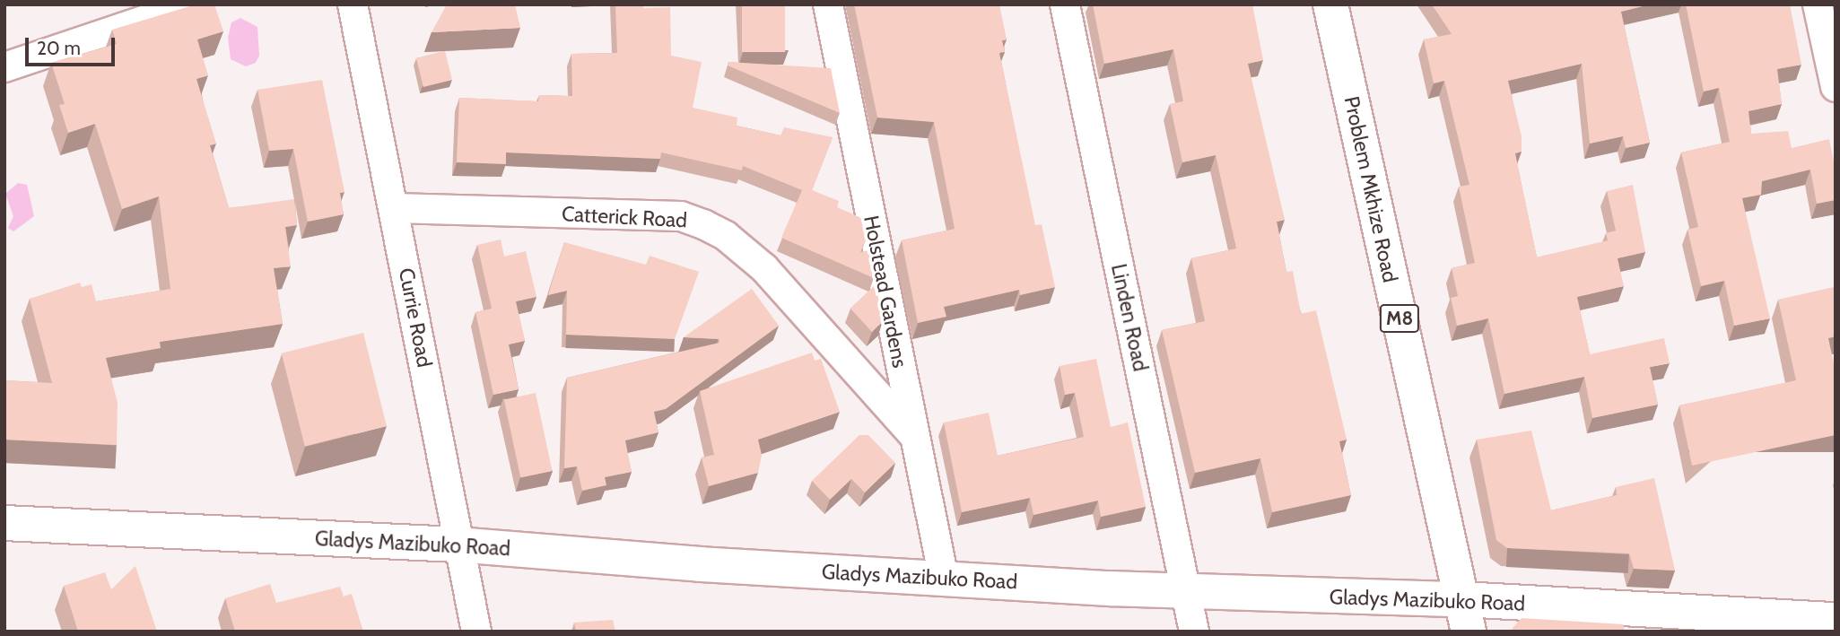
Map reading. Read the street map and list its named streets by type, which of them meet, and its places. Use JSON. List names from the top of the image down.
{
  "streets": {
    "street": [
      "Problem Mkhize Road",
      "Catterick Road",
      "Holstead Gardens",
      "Currie Road",
      "Linden Road",
      "M8",
      "Gladys Mazibuko Road"
    ]
  },
  "crossings": [
    ["Problem Mkhize Road", "Gladys Mazibuko Road"],
    ["Catterick Road", "Holstead Gardens"],
    ["Catterick Road", "Currie Road"],
    ["Holstead Gardens", "Gladys Mazibuko Road"],
    ["Currie Road", "Gladys Mazibuko Road"],
    ["Linden Road", "Gladys Mazibuko Road"]
  ],
  "scale_bar": "20 m"
}
